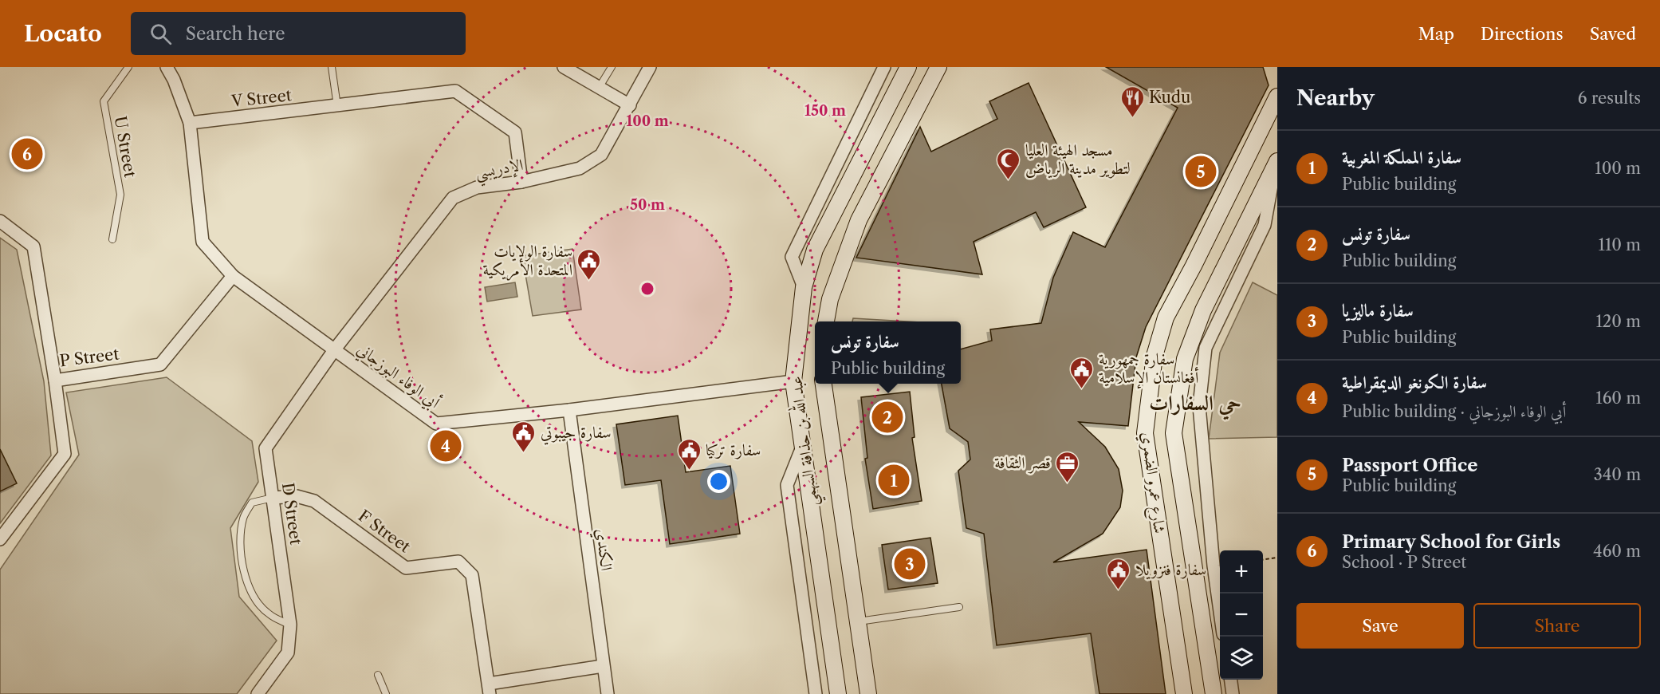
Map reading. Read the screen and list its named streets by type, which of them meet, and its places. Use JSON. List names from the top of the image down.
{
  "streets": {
    "street": [
      "V Street",
      "الإدريسي",
      "P Street",
      "أبي الوفاء البوزجاني",
      "عبد الله بن حذافة السهمي",
      "شارع عمرو الضمري",
      "D Street",
      "F Street",
      "الكندي"
    ],
    "lane": ["U Street"]
  },
  "crossings": [
    ["V Street", "الإدريسي"],
    ["V Street", "أبي الوفاء البوزجاني"],
    ["الإدريسي", "أبي الوفاء البوزجاني"],
    ["الإدريسي", "D Street"],
    ["P Street", "أبي الوفاء البوزجاني"],
    ["أبي الوفاء البوزجاني", "عبد الله بن حذافة السهمي"],
    ["أبي الوفاء البوزجاني", "D Street"],
    ["أبي الوفاء البوزجاني", "الكندي"],
    ["D Street", "F Street"]
  ],
  "districts": ["حي السفارات"],
  "places": {
    "restaurant": ["Kudu"],
    "mosque": ["مسجد الهيئة العليا لتطوير مدينة الرياض"],
    "public building": [
      "سفارة الولايات المتحدة الأمريكية",
      "سفارة جمهورية أفغانستان الإسلامية",
      "سفارة جيبوتي",
      "سفارة تركيا",
      "سفارة فنزويلا"
    ],
    "office": ["قصر الثقافة"]
  },
  "page": {
    "header": "Locato",
    "search": "Search here",
    "nav": ["Map", "Directions", "Saved"],
    "heading": ["Nearby", "6 results"],
    "list": [
      {
        "mark": "1",
        "name": "سفارة المملكة المغربية",
        "note": "Public building",
        "value": "100 m"
      },
      {
        "mark": "2",
        "name": "سفارة تونس",
        "note": "Public building",
        "value": "110 m"
      },
      {
        "mark": "3",
        "name": "سفارة ماليزيا",
        "note": "Public building",
        "value": "120 m"
      },
      {
        "mark": "4",
        "name": "سفارة الكونغو الديمقراطية",
        "note": "Public building · أبي الوفاء البوزجاني",
        "value": "160 m"
      },
      {
        "mark": "5",
        "name": "Passport Office",
        "note": "Public building",
        "value": "340 m"
      },
      {
        "mark": "6",
        "name": "Primary School for Girls",
        "note": "School · P Street",
        "value": "460 m"
      }
    ],
    "pins": [
      "6",
      "5",
      "2",
      "4",
      "1",
      "3"
    ],
    "popup": ["سفارة تونس", "Public building"],
    "map_buttons": ["+", "−"],
    "buttons": ["Save", "Share"]
  },
  "rings": ["150 m", "100 m", "50 m"]
}
